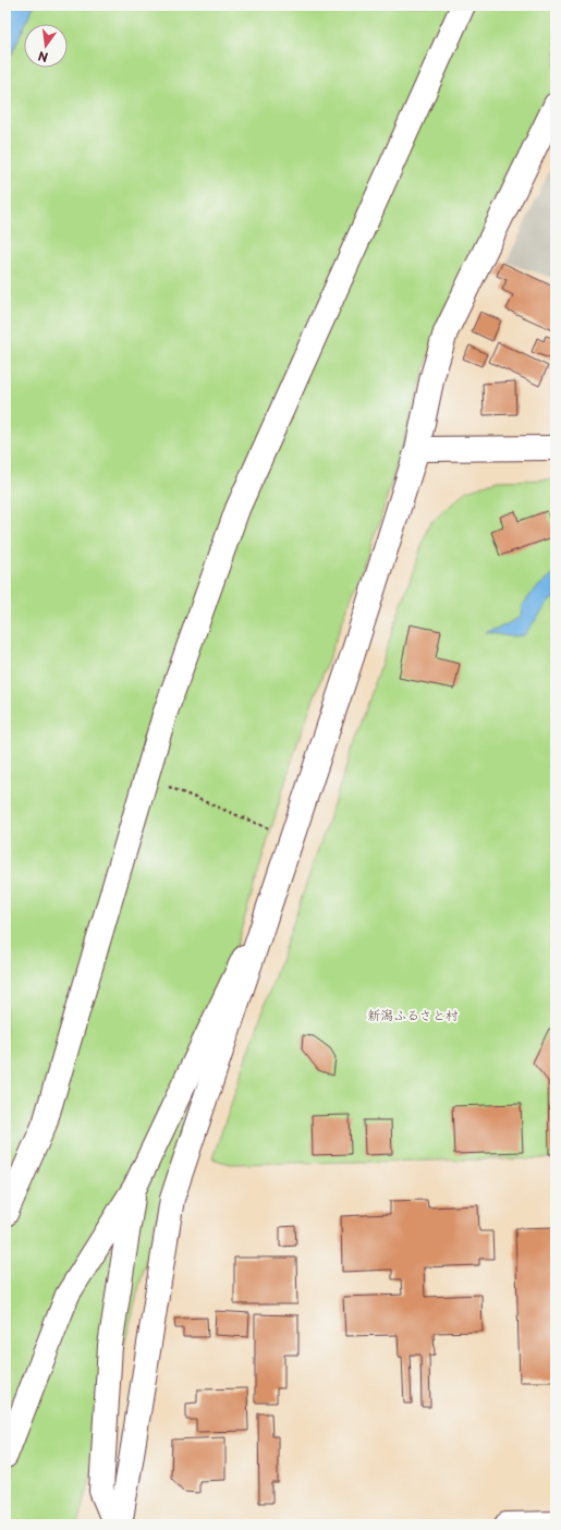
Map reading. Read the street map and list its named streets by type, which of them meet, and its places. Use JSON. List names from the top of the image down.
{
  "parks": ["新潟ふるさと村"],
  "north": "bottom"
}
